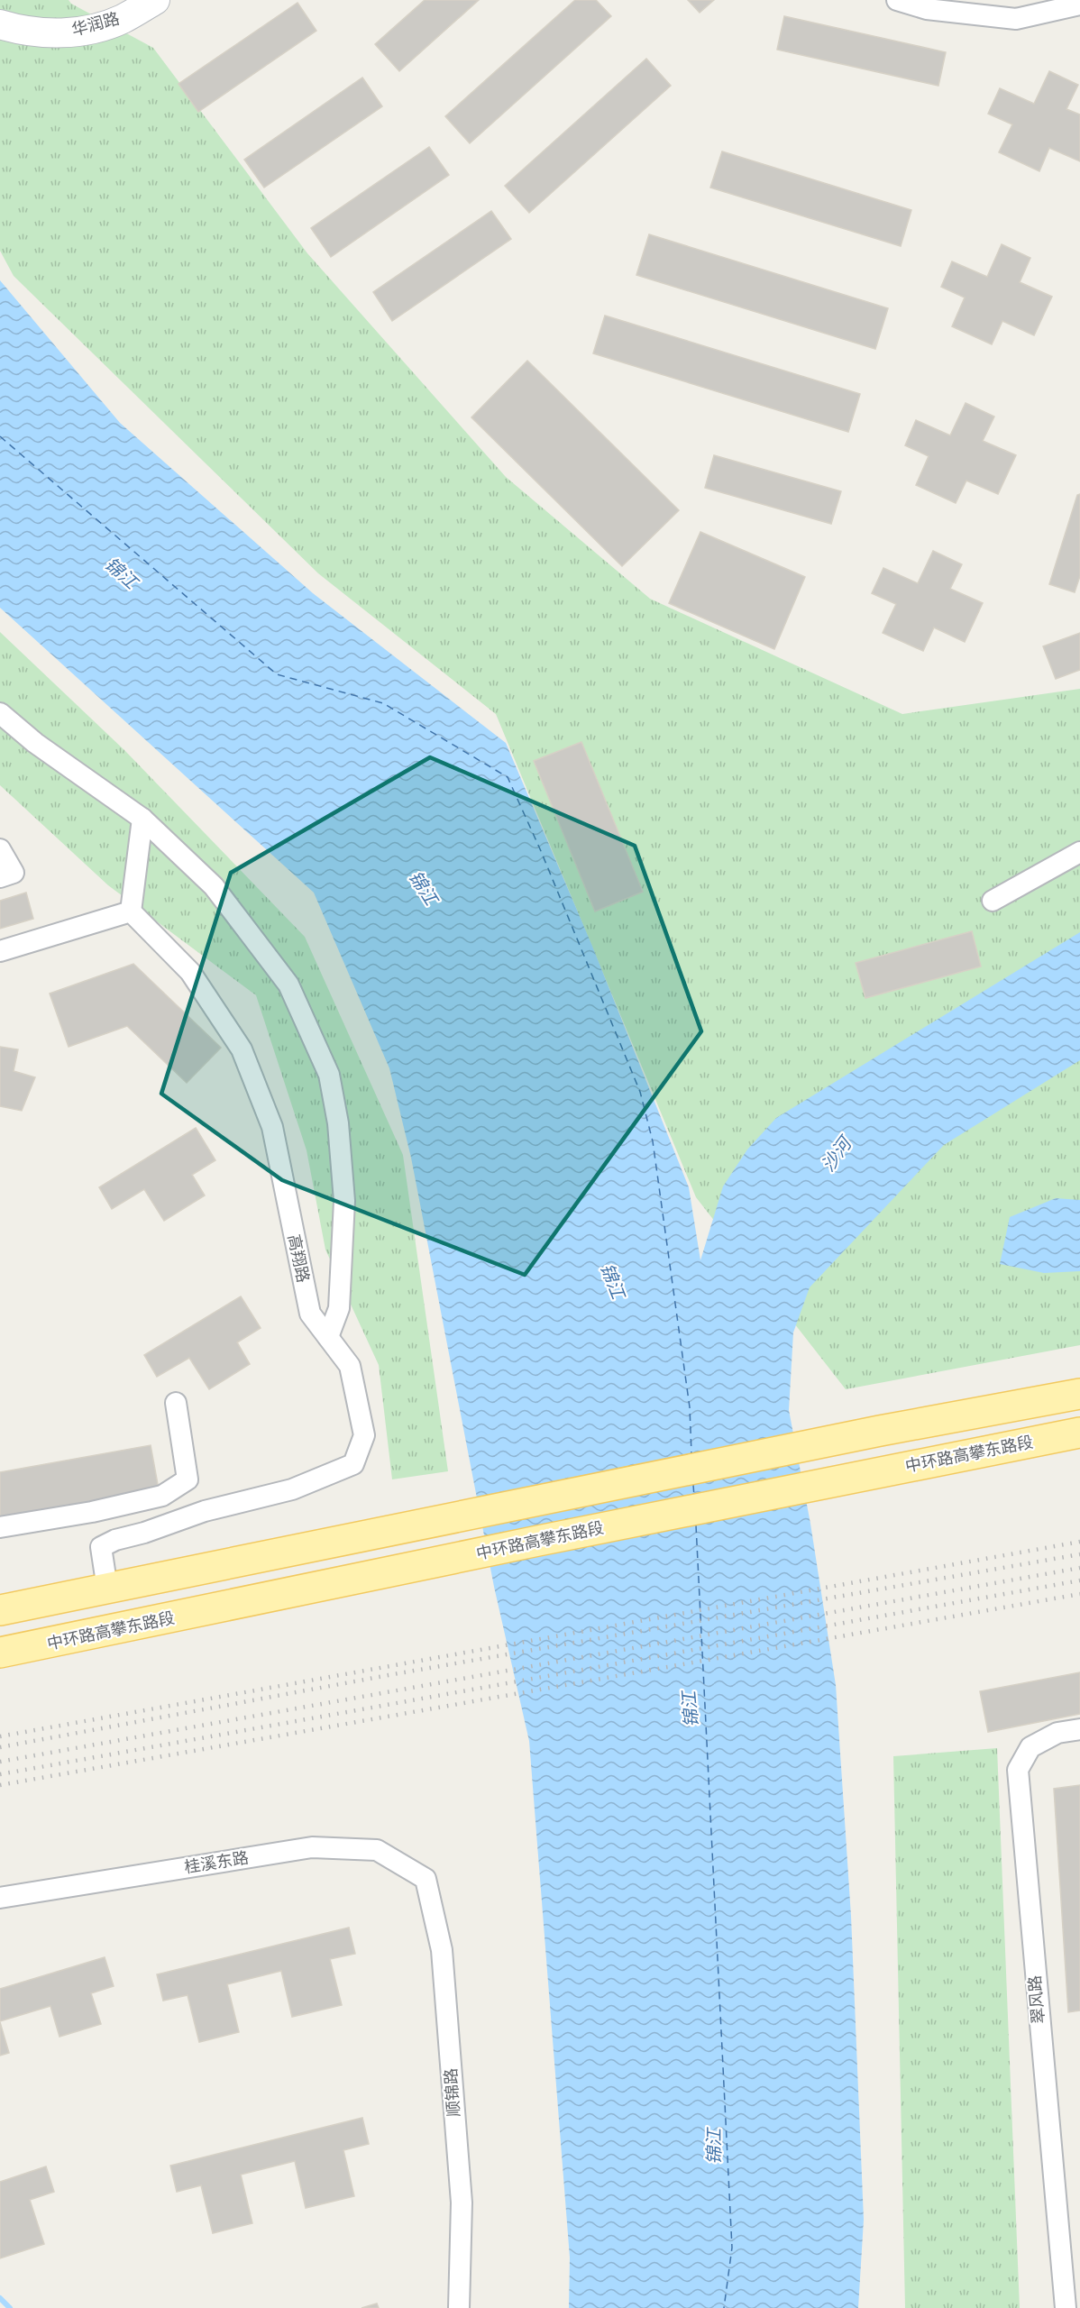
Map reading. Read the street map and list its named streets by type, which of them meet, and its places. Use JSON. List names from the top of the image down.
{
  "streets": {
    "main road": ["中环路高攀东路段"],
    "street": [
      "华润路",
      "高翔路",
      "桂溪东路",
      "翠风路",
      "顺锦路"
    ]
  },
  "crossings": [
    ["桂溪东路", "顺锦路"]
  ],
  "water": ["锦江", "沙河"]
}
